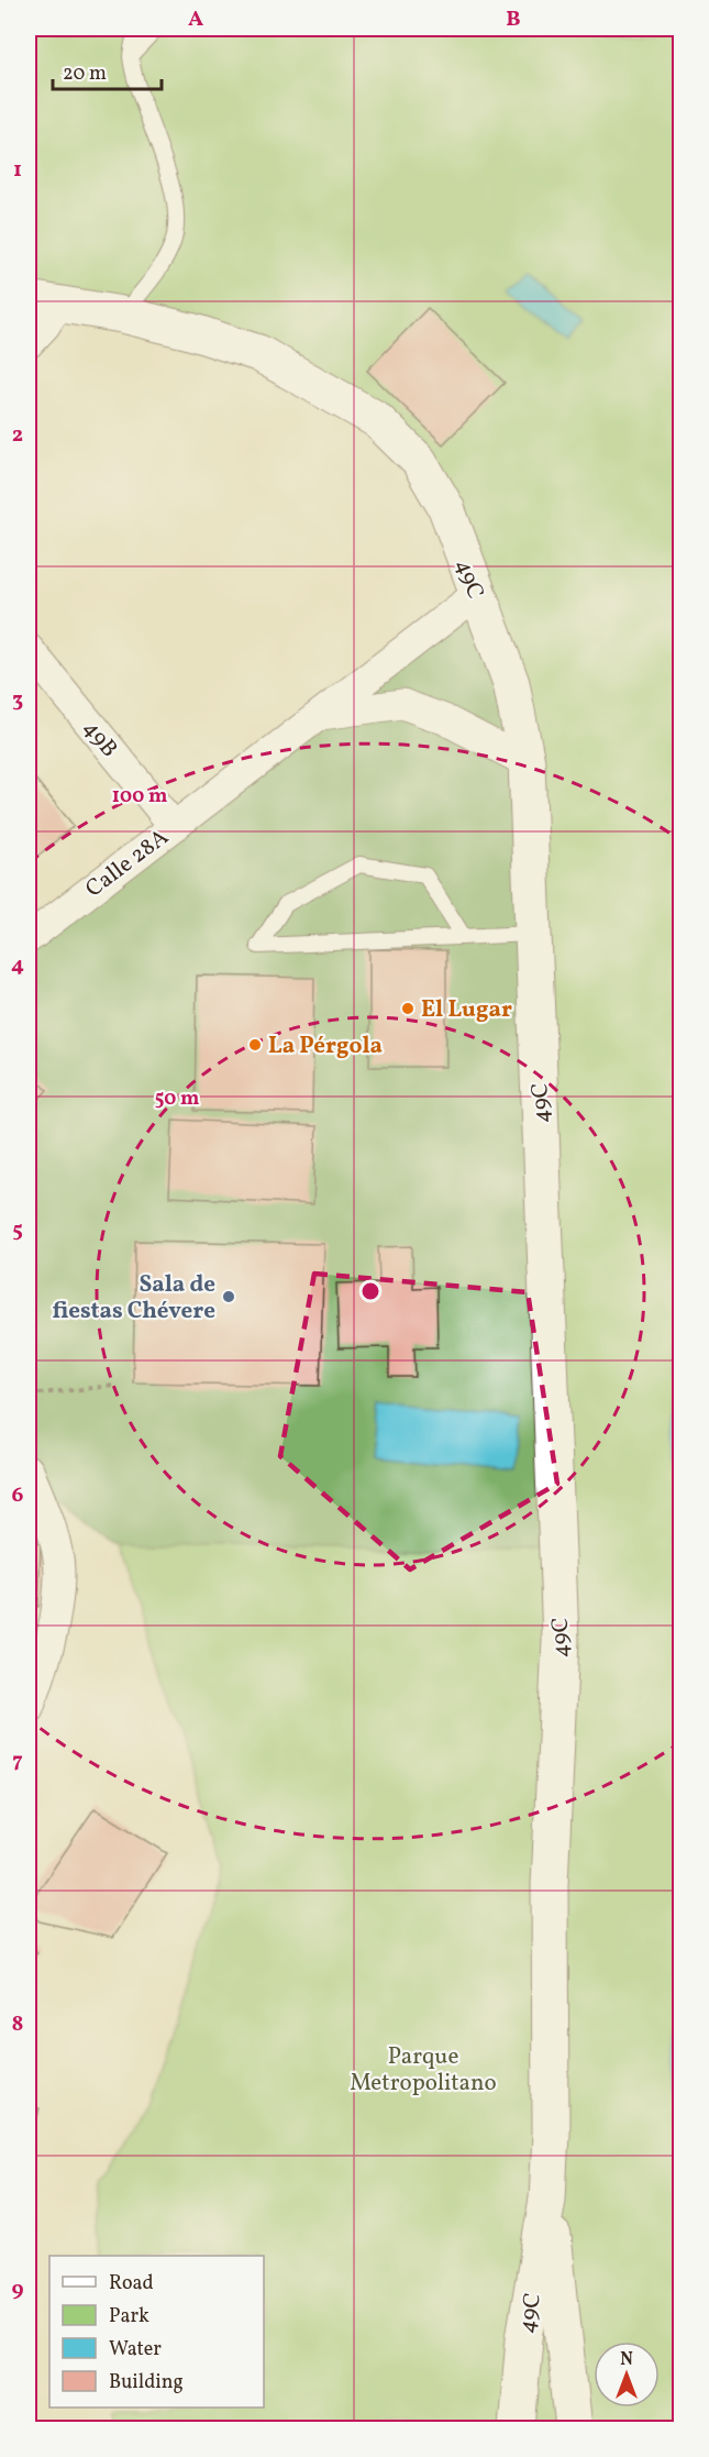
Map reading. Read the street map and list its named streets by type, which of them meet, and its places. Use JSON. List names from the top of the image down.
{
  "streets": {
    "street": ["49C", "49B", "Calle 28A"]
  },
  "crossings": [
    ["49C", "Calle 28A"],
    ["49B", "Calle 28A"]
  ],
  "parks": ["Parque Metropolitano"],
  "places": ["El Lugar", "La Pérgola", "Sala de fiestas Chévere"],
  "legend": [
    "Road",
    "Park",
    "Water",
    "Building"
  ],
  "scale_bar": "20 m",
  "north": "top",
  "grid": {
    "columns": ["A", "B"],
    "rows": [
      "1",
      "2",
      "3",
      "4",
      "5",
      "6",
      "7",
      "8",
      "9"
    ]
  },
  "rings": ["100 m", "50 m"]
}
